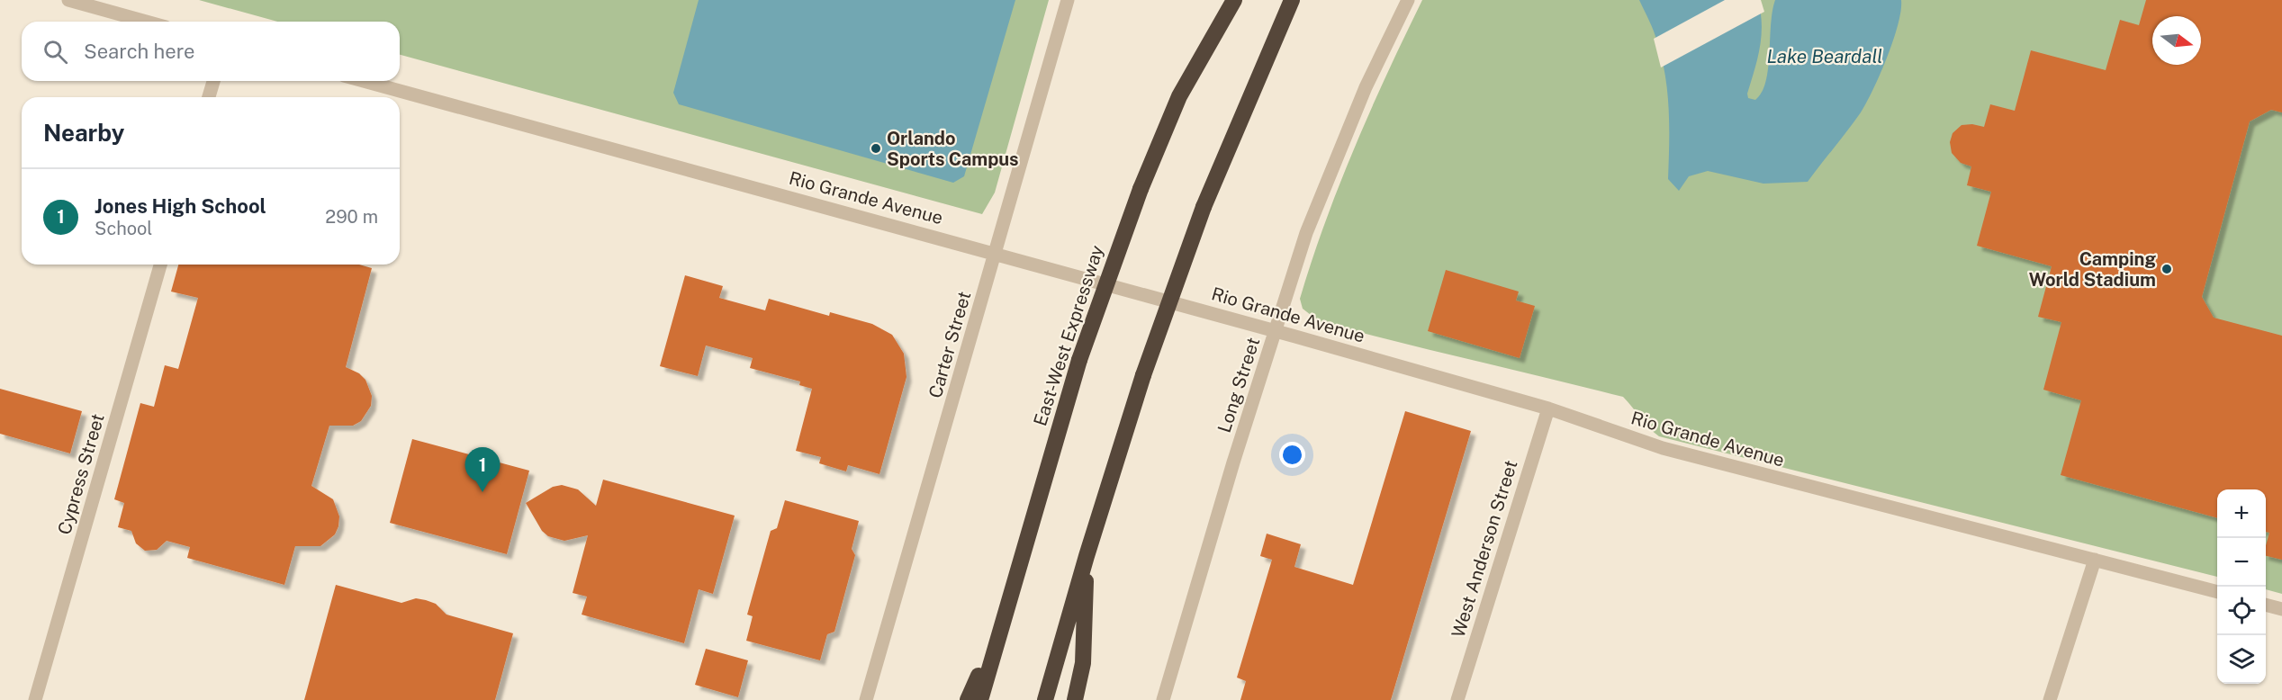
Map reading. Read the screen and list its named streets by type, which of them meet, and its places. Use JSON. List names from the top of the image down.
{
  "streets": {
    "highway": ["East-West Expressway"],
    "street": [
      "Rio Grande Avenue",
      "Carter Street",
      "Long Street",
      "Cypress Street",
      "West Anderson Street"
    ]
  },
  "crossings": [
    ["Rio Grande Avenue", "Carter Street"],
    ["Rio Grande Avenue", "Long Street"],
    ["Rio Grande Avenue", "West Anderson Street"]
  ],
  "water": ["Lake Beardall"],
  "places": ["Orlando Sports Campus", "Camping World Stadium"],
  "north": "right",
  "page": {
    "search": "Search here",
    "heading": "Nearby",
    "list": [
      {
        "mark": "1",
        "name": "Jones High School",
        "note": "School",
        "value": "290 m"
      }
    ],
    "pins": "1",
    "map_buttons": ["+", "−"]
  }
}
